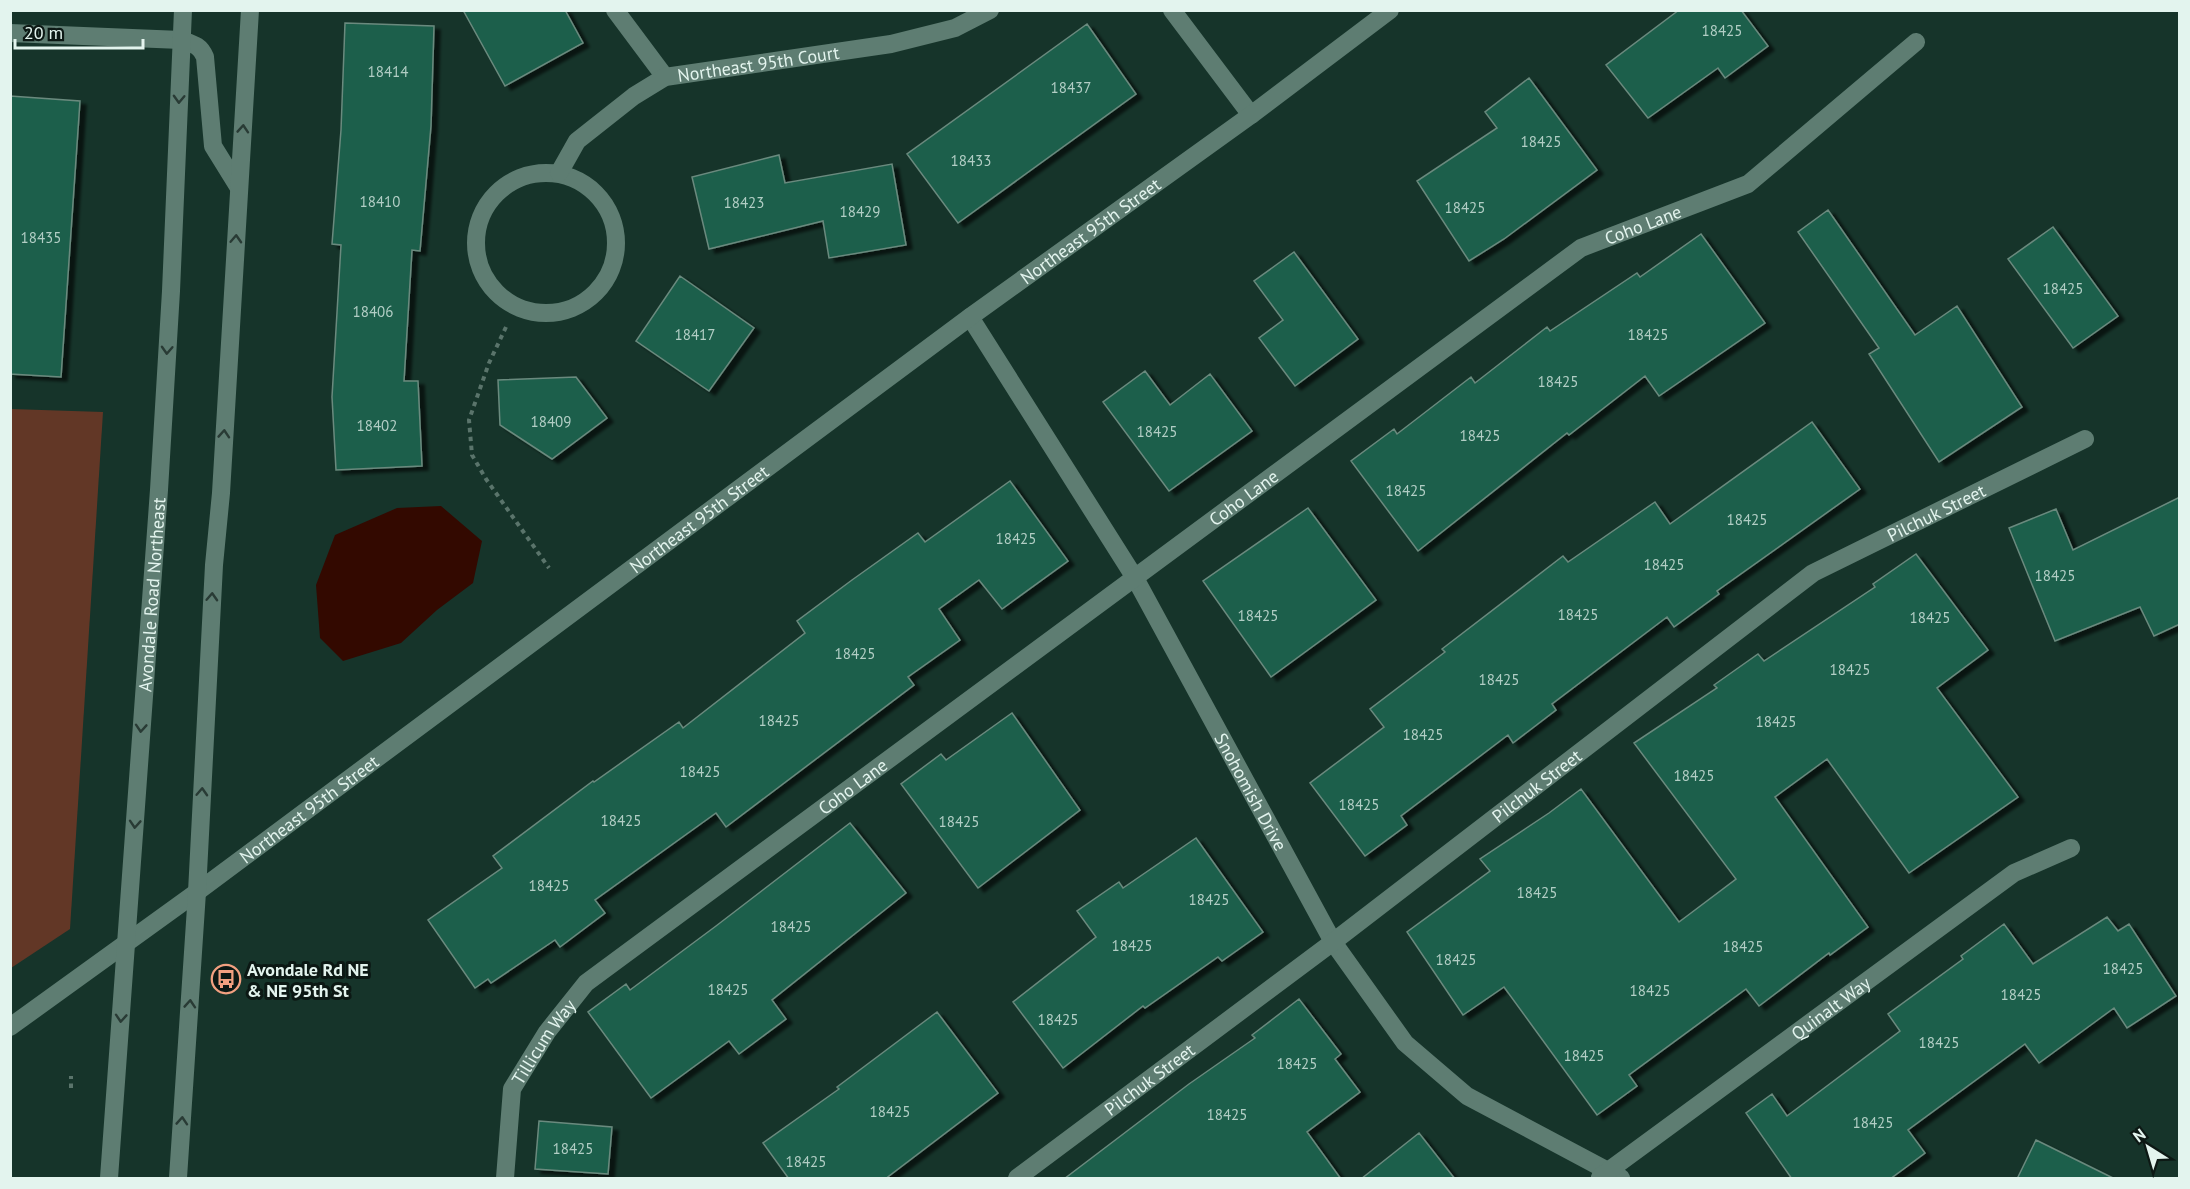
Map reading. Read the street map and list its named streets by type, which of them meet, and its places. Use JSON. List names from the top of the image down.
{
  "streets": {
    "street": [
      "Northeast 95th Court",
      "Coho Lane",
      "Northeast 95th Street",
      "Pilchuk Street",
      "Avondale Road Northeast",
      "Snohomish Drive",
      "Quinalt Way",
      "Tillicum Way"
    ]
  },
  "crossings": [
    ["Coho Lane", "Snohomish Drive"],
    ["Coho Lane", "Tillicum Way"],
    ["Northeast 95th Street", "Avondale Road Northeast"],
    ["Northeast 95th Street", "Snohomish Drive"],
    ["Pilchuk Street", "Snohomish Drive"],
    ["Snohomish Drive", "Quinalt Way"]
  ],
  "places": {
    "bus stop": ["Avondale Rd NE & NE 95th St"]
  },
  "house_numbers": [
    "18425",
    "18414",
    "18437",
    "18425",
    "18433",
    "18410",
    "18423",
    "18425",
    "18429",
    "18435",
    "18425",
    "18406",
    "18417",
    "18425",
    "18425",
    "18409",
    "18402",
    "18425",
    "18425",
    "18425",
    "18425",
    "18425",
    "18425",
    "18425",
    "18425",
    "18425",
    "18425",
    "18425",
    "18425",
    "18425",
    "18425",
    "18425",
    "18425",
    "18425",
    "18425",
    "18425",
    "18425",
    "18425",
    "18425",
    "18425",
    "18425",
    "18425",
    "18425",
    "18425",
    "18425",
    "18425",
    "18425",
    "18425",
    "18425",
    "18425",
    "18425",
    "18425",
    "18425",
    "18425",
    "18425",
    "18425",
    "18425",
    "18425"
  ],
  "scale_bar": "20 m",
  "north": "top left"
}
